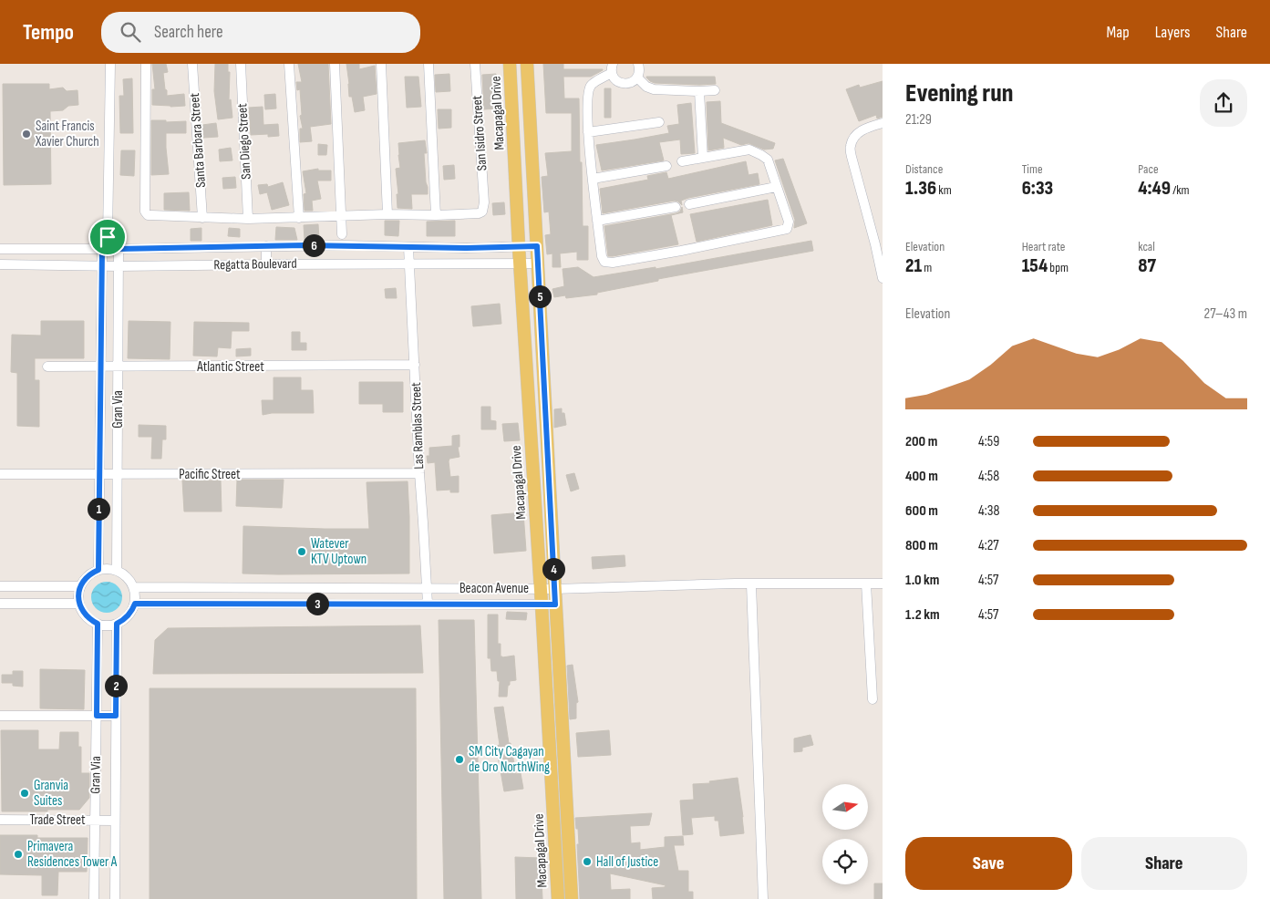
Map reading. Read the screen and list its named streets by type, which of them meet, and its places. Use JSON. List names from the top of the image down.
{
  "streets": {
    "main road": ["Macapagal Drive"],
    "street": [
      "San Isidro Street",
      "Santa Barbara Street",
      "San Diego Street",
      "Regatta Boulevard",
      "Atlantic Street",
      "Gran Via",
      "Las Ramblas Street",
      "Pacific Street",
      "Beacon Avenue",
      "Trade Street"
    ]
  },
  "crossings": [
    ["Macapagal Drive", "Regatta Boulevard"],
    ["Macapagal Drive", "Beacon Avenue"],
    ["Regatta Boulevard", "Gran Via"],
    ["Regatta Boulevard", "Las Ramblas Street"],
    ["Atlantic Street", "Gran Via"],
    ["Atlantic Street", "Las Ramblas Street"],
    ["Gran Via", "Pacific Street"],
    ["Gran Via", "Beacon Avenue"],
    ["Gran Via", "Trade Street"],
    ["Las Ramblas Street", "Pacific Street"],
    ["Las Ramblas Street", "Beacon Avenue"]
  ],
  "places": [
    "Saint Francis Xavier Church",
    "Watever KTV Uptown",
    "SM City Cagayan de Oro NorthWing",
    "Granvia Suites",
    "Primavera Residences Tower A",
    "Hall of Justice"
  ],
  "north": "right",
  "page": {
    "header": "Tempo",
    "search": "Search here",
    "nav": ["Map", "Layers", "Share"],
    "heading": ["Evening run", "21:29"],
    "stats": [
      ["Distance", "1.36 km"],
      ["Time", "6:33"],
      ["Pace", "4:49 /km"],
      ["Elevation", "21 m"],
      ["Heart rate", "154 bpm"],
      ["kcal", "87"]
    ],
    "pins": [
      "6",
      "5",
      "1",
      "4",
      "3",
      "2"
    ],
    "chart": ["Elevation", "27–43 m"],
    "list": [
      {
        "name": "200 m",
        "note": "4:59"
      },
      {
        "name": "400 m",
        "note": "4:58"
      },
      {
        "name": "600 m",
        "note": "4:38"
      },
      {
        "name": "800 m",
        "note": "4:27"
      },
      {
        "name": "1.0 km",
        "note": "4:57"
      },
      {
        "name": "1.2 km",
        "note": "4:57"
      }
    ],
    "buttons": ["Save", "Share"]
  }
}
